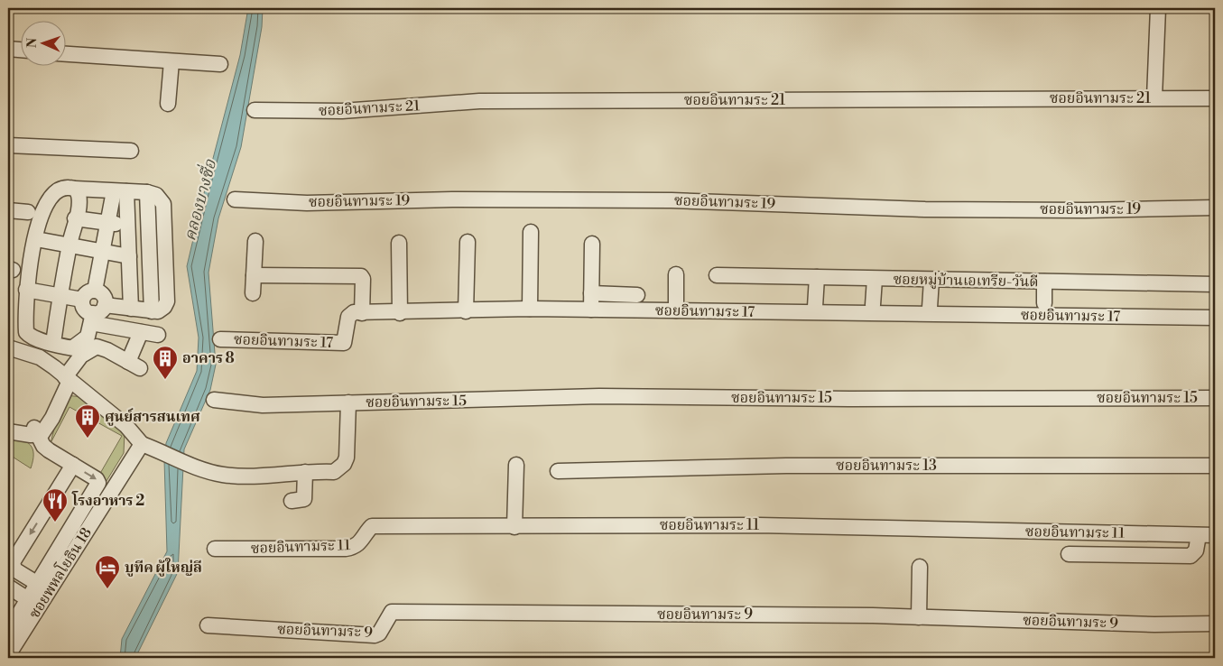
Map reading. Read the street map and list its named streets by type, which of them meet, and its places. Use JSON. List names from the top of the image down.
{
  "streets": {
    "street": [
      "ซอยอินทามระ 21",
      "ซอยอินทามระ 19",
      "ซอยหมู่บ้านเอเทรีย-วันดี",
      "ซอยอินทามระ 17",
      "ซอยอินทามระ 15",
      "ซอยอินทามระ 13",
      "ซอยอินทามระ 11",
      "ซอยพหลโยธิน 18",
      "ซอยอินทามระ 9"
    ]
  },
  "crossings": [
    ["ซอยอินทามระ 15", "ซอยพหลโยธิน 18"]
  ],
  "water": ["คลองบางซื่อ"],
  "places": {
    "building": ["อาคาร 8", "ศูนย์สารสนเทศ"],
    "restaurant": ["โรงอาหาร 2"],
    "hotel": ["บูทีค ผู้ใหญ่ลี"]
  },
  "north": "left"
}
